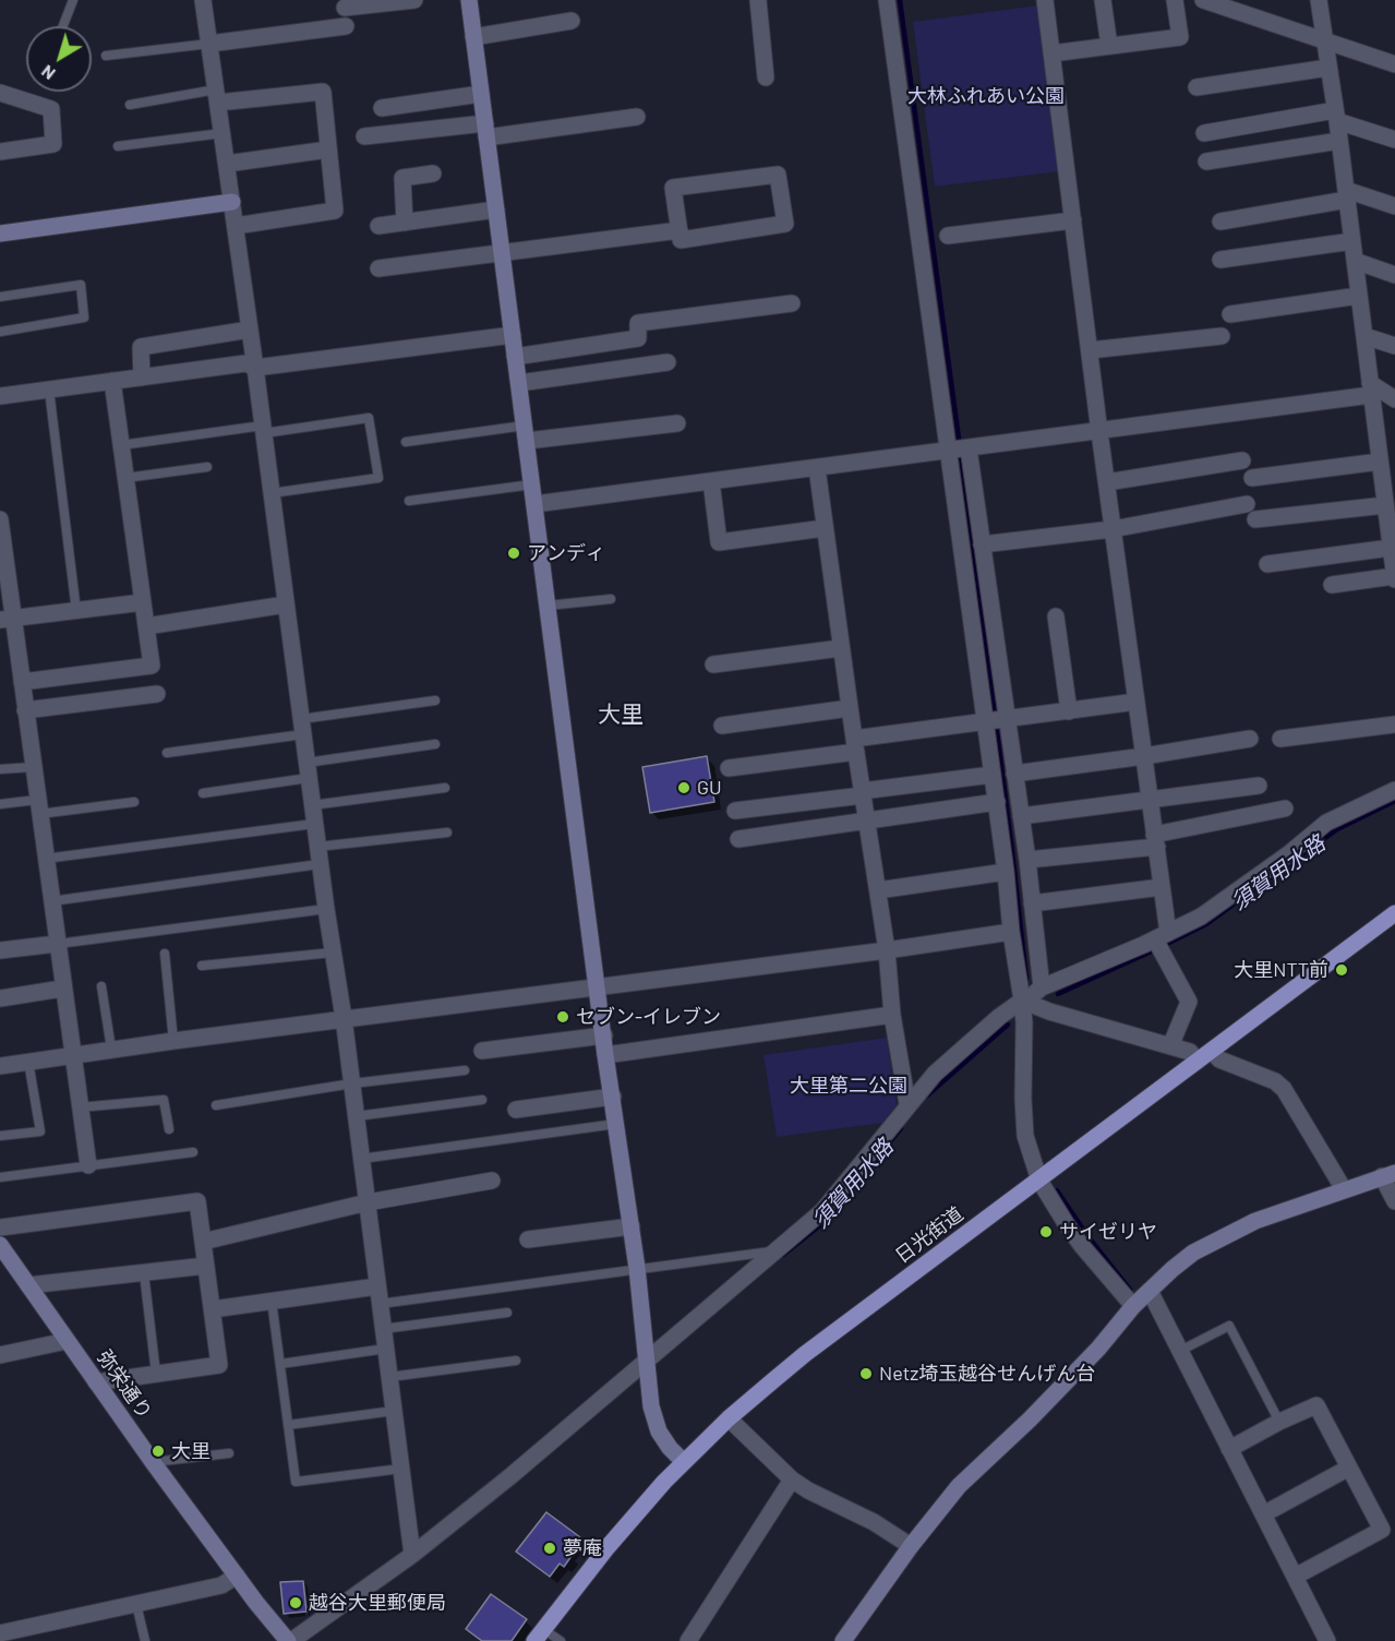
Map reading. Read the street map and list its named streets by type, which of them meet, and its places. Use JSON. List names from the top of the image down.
{
  "streets": {
    "main road": ["日光街道"],
    "street": ["弥栄通り"]
  },
  "districts": ["大里"],
  "water": ["須賀用水路"],
  "parks": ["大林ふれあい公園", "大里第二公園"],
  "places": [
    "アンディ",
    "GU",
    "大里NTT前",
    "セブン-イレブン",
    "サイゼリヤ",
    "Netz埼玉越谷せんげん台",
    "大里",
    "夢庵",
    "越谷大里郵便局"
  ],
  "north": "bottom left"
}
